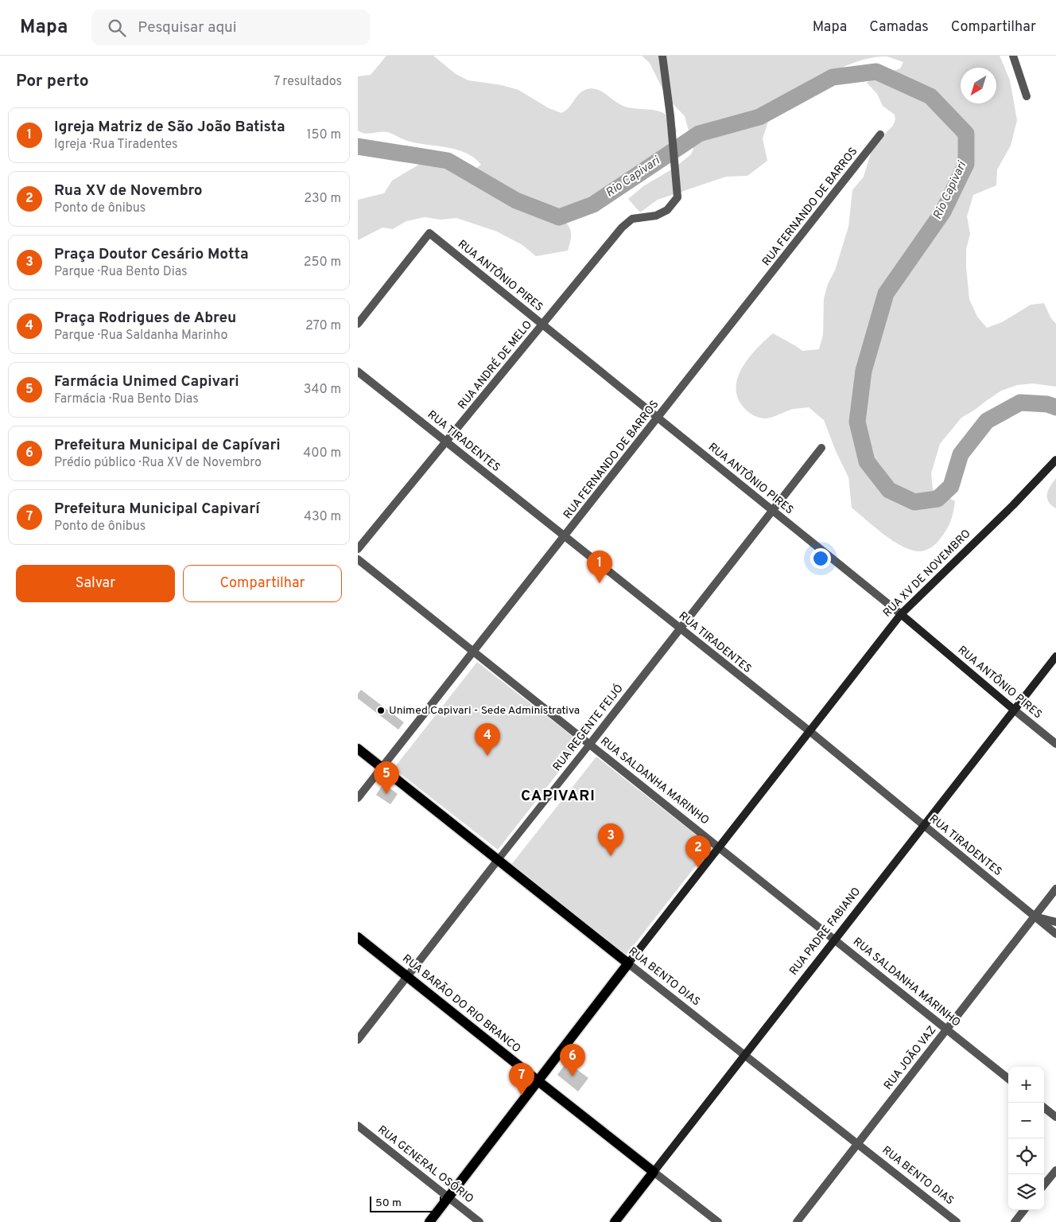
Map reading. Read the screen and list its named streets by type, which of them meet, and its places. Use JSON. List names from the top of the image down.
{
  "streets": {
    "main road": [
      "RUA ANTÔNIO PIRES",
      "RUA XV DE NOVEMBRO",
      "RUA PADRE FABIANO",
      "RUA BENTO DIAS",
      "RUA BARÃO DO RIO BRANCO"
    ],
    "street": [
      "RUA FERNANDO DE BARROS",
      "RUA ANDRÉ DE MELO",
      "RUA TIRADENTES",
      "RUA REGENTE FEIJÓ",
      "RUA SALDANHA MARINHO",
      "RUA JOÃO VAZ",
      "RUA GENERAL OSÓRIO"
    ]
  },
  "crossings": [
    ["RUA FERNANDO DE BARROS", "RUA ANTÔNIO PIRES"],
    ["RUA FERNANDO DE BARROS", "RUA TIRADENTES"],
    ["RUA FERNANDO DE BARROS", "RUA SALDANHA MARINHO"],
    ["RUA FERNANDO DE BARROS", "RUA BENTO DIAS"],
    ["RUA ANTÔNIO PIRES", "RUA ANDRÉ DE MELO"],
    ["RUA ANTÔNIO PIRES", "RUA XV DE NOVEMBRO"],
    ["RUA ANTÔNIO PIRES", "RUA REGENTE FEIJÓ"],
    ["RUA ANTÔNIO PIRES", "RUA PADRE FABIANO"],
    ["RUA ANDRÉ DE MELO", "RUA TIRADENTES"],
    ["RUA TIRADENTES", "RUA XV DE NOVEMBRO"],
    ["RUA TIRADENTES", "RUA REGENTE FEIJÓ"],
    ["RUA TIRADENTES", "RUA PADRE FABIANO"],
    ["RUA TIRADENTES", "RUA JOÃO VAZ"],
    ["RUA XV DE NOVEMBRO", "RUA SALDANHA MARINHO"],
    ["RUA XV DE NOVEMBRO", "RUA BENTO DIAS"],
    ["RUA XV DE NOVEMBRO", "RUA BARÃO DO RIO BRANCO"],
    ["RUA XV DE NOVEMBRO", "RUA GENERAL OSÓRIO"],
    ["RUA REGENTE FEIJÓ", "RUA SALDANHA MARINHO"],
    ["RUA REGENTE FEIJÓ", "RUA BENTO DIAS"],
    ["RUA REGENTE FEIJÓ", "RUA BARÃO DO RIO BRANCO"],
    ["RUA SALDANHA MARINHO", "RUA PADRE FABIANO"],
    ["RUA SALDANHA MARINHO", "RUA JOÃO VAZ"],
    ["RUA PADRE FABIANO", "RUA BENTO DIAS"],
    ["RUA PADRE FABIANO", "RUA BARÃO DO RIO BRANCO"],
    ["RUA BENTO DIAS", "RUA JOÃO VAZ"]
  ],
  "districts": ["CAPIVARI"],
  "water": ["Rio Capivari"],
  "places": ["Unimed Capivari - Sede Administrativa"],
  "scale_bar": "50 m",
  "north": "bottom left",
  "page": {
    "header": "Mapa",
    "search": "Pesquisar aqui",
    "nav": ["Mapa", "Camadas", "Compartilhar"],
    "heading": ["Por perto", "7 resultados"],
    "list": [
      {
        "mark": "1",
        "name": "Igreja Matriz de São João Batista",
        "note": "Igreja · Rua Tiradentes",
        "value": "150 m"
      },
      {
        "mark": "2",
        "name": "Rua XV de Novembro",
        "note": "Ponto de ônibus",
        "value": "230 m"
      },
      {
        "mark": "3",
        "name": "Praça Doutor Cesário Motta",
        "note": "Parque · Rua Bento Dias",
        "value": "250 m"
      },
      {
        "mark": "4",
        "name": "Praça Rodrigues de Abreu",
        "note": "Parque · Rua Saldanha Marinho",
        "value": "270 m"
      },
      {
        "mark": "5",
        "name": "Farmácia Unimed Capivari",
        "note": "Farmácia · Rua Bento Dias",
        "value": "340 m"
      },
      {
        "mark": "6",
        "name": "Prefeitura Municipal de Capívari",
        "note": "Prédio público · Rua XV de Novembro",
        "value": "400 m"
      },
      {
        "mark": "7",
        "name": "Prefeitura Municipal Capivarí",
        "note": "Ponto de ônibus",
        "value": "430 m"
      }
    ],
    "pins": [
      "1",
      "4",
      "5",
      "3",
      "2",
      "6",
      "7"
    ],
    "buttons": ["Salvar", "Compartilhar"],
    "map_buttons": ["+", "−"],
    "scale": "50 m"
  }
}
